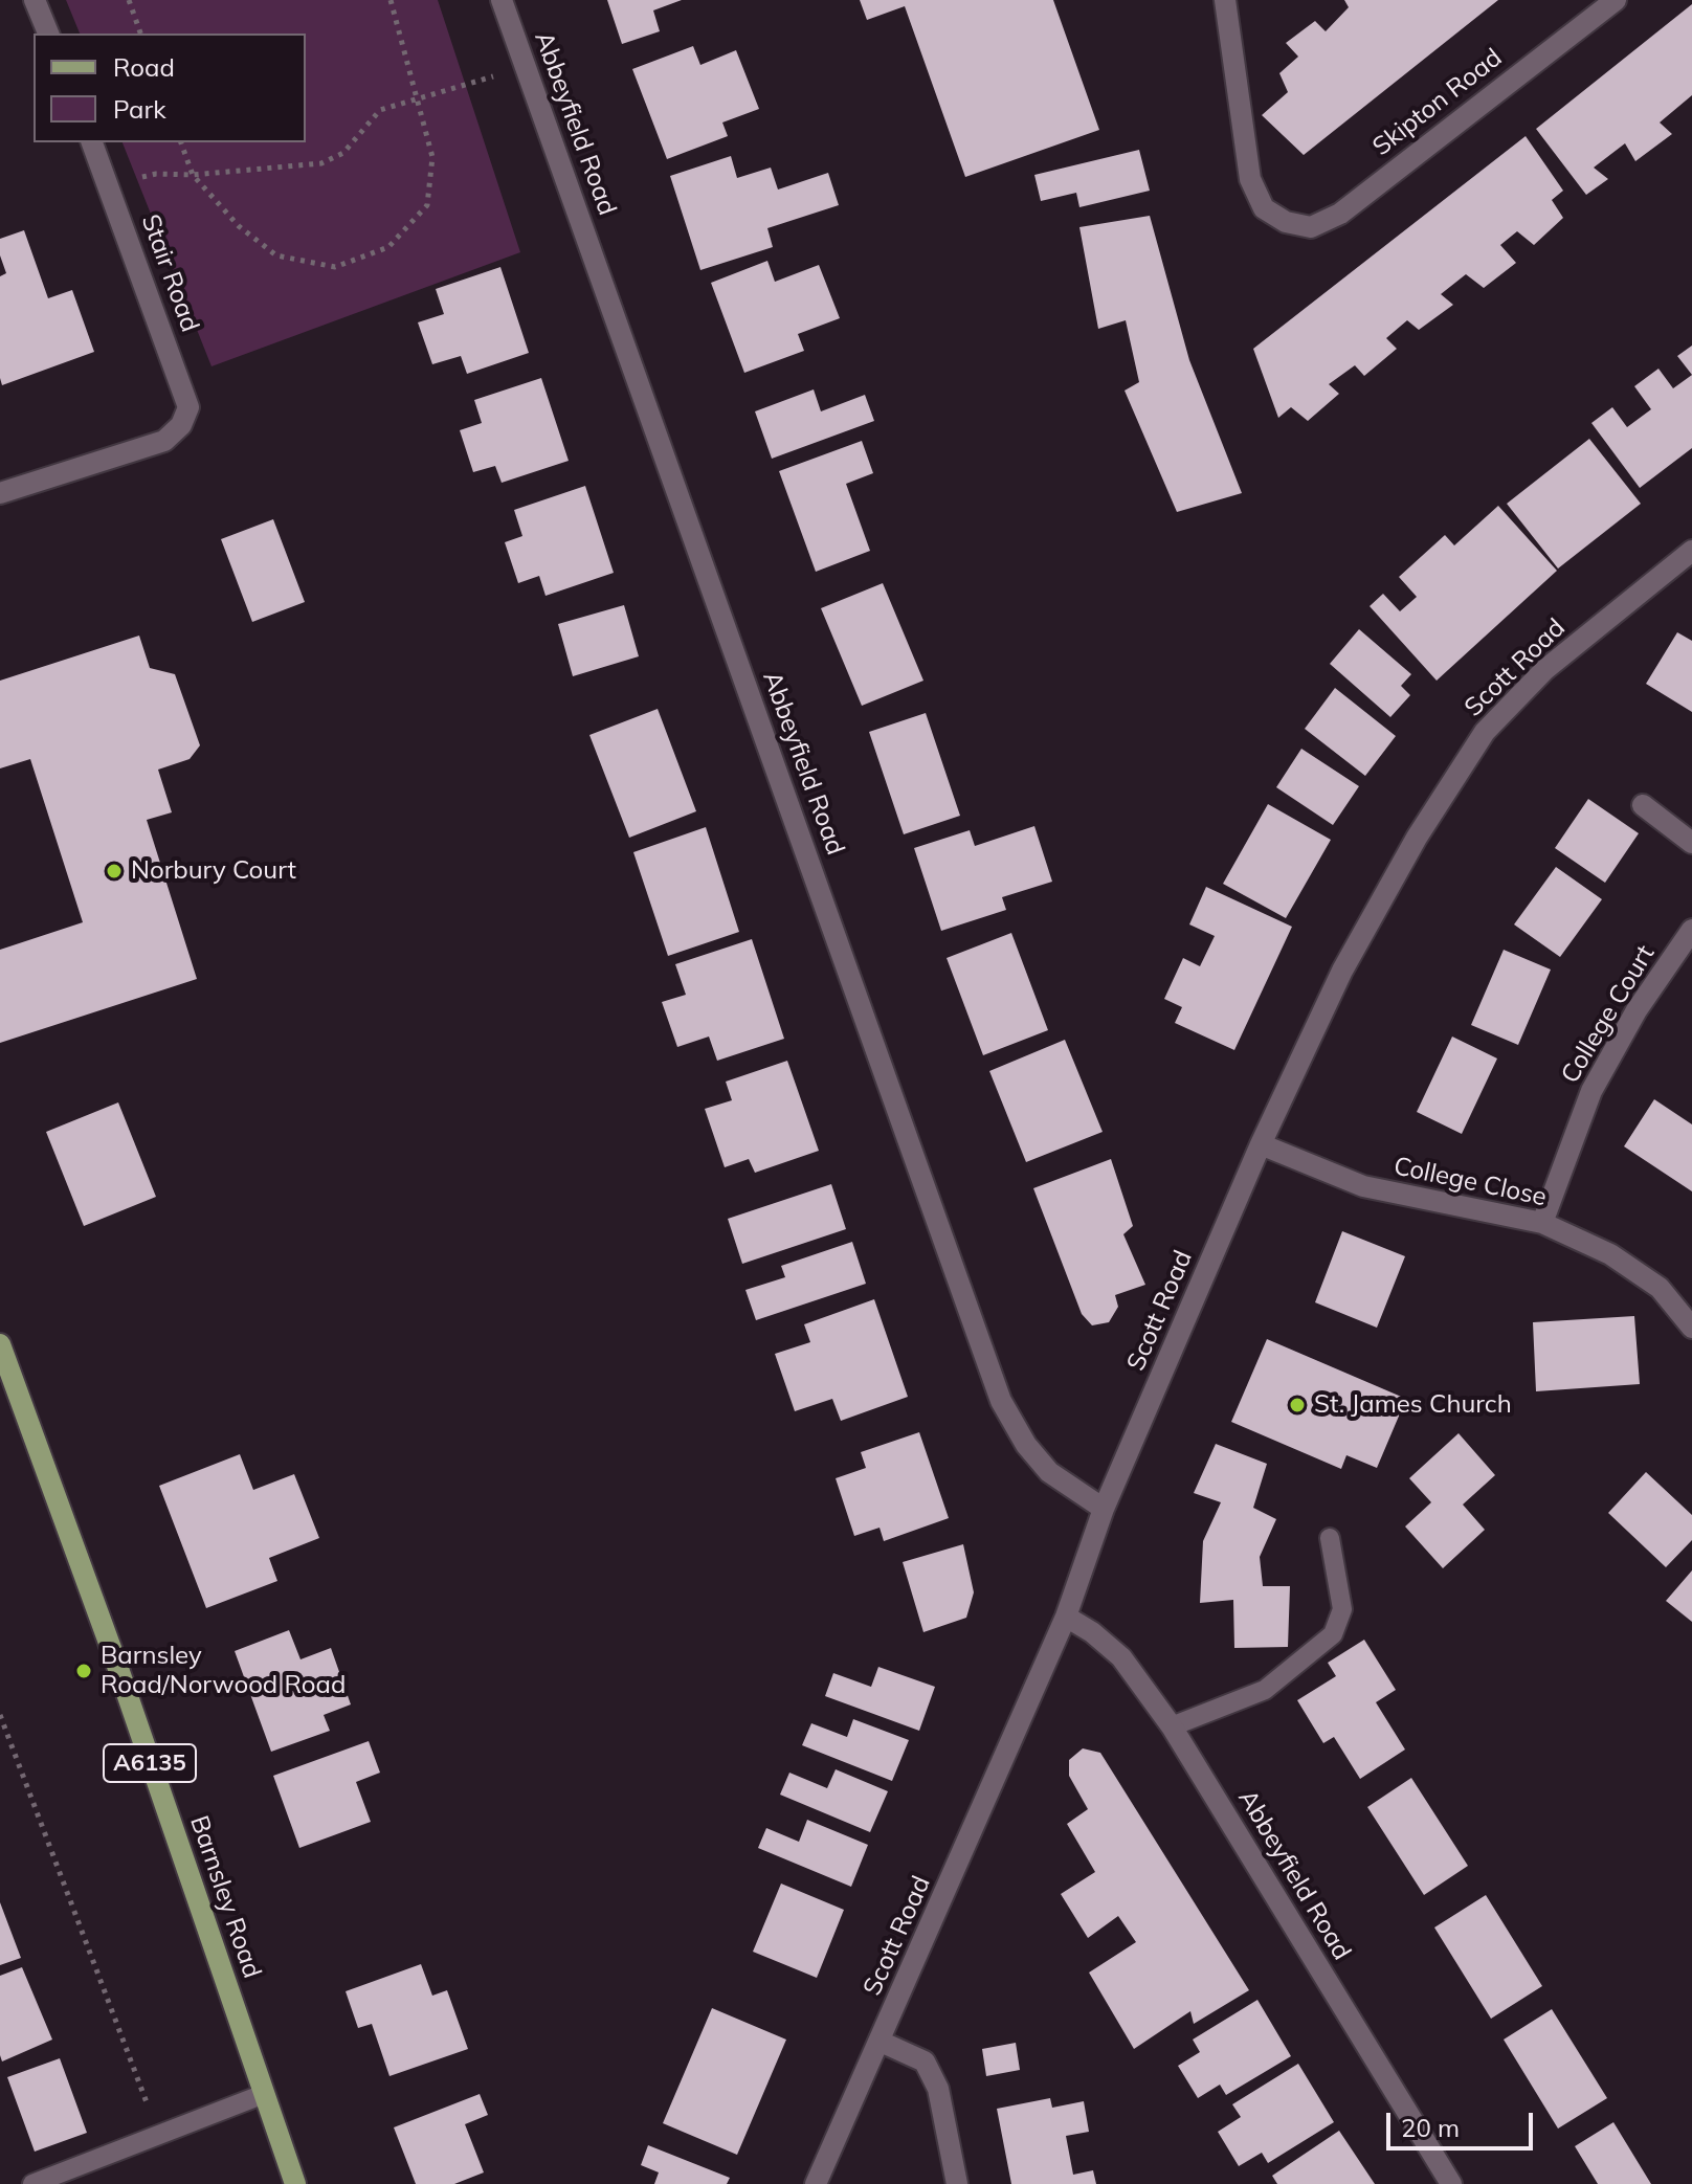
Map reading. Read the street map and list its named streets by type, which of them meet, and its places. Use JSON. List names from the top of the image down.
{
  "streets": {
    "main road": ["A6135", "Barnsley Road"],
    "street": [
      "Skipton Road",
      "Abbeyfield Road",
      "Stair Road",
      "Scott Road",
      "College Court",
      "College Close"
    ]
  },
  "crossings": [
    ["Abbeyfield Road", "Scott Road"],
    ["Scott Road", "College Close"],
    ["College Court", "College Close"]
  ],
  "places": ["Norbury Court", "St. James Church", "Barnsley Road/Norwood Road"],
  "legend": ["Road", "Park"],
  "scale_bar": "20 m"
}
